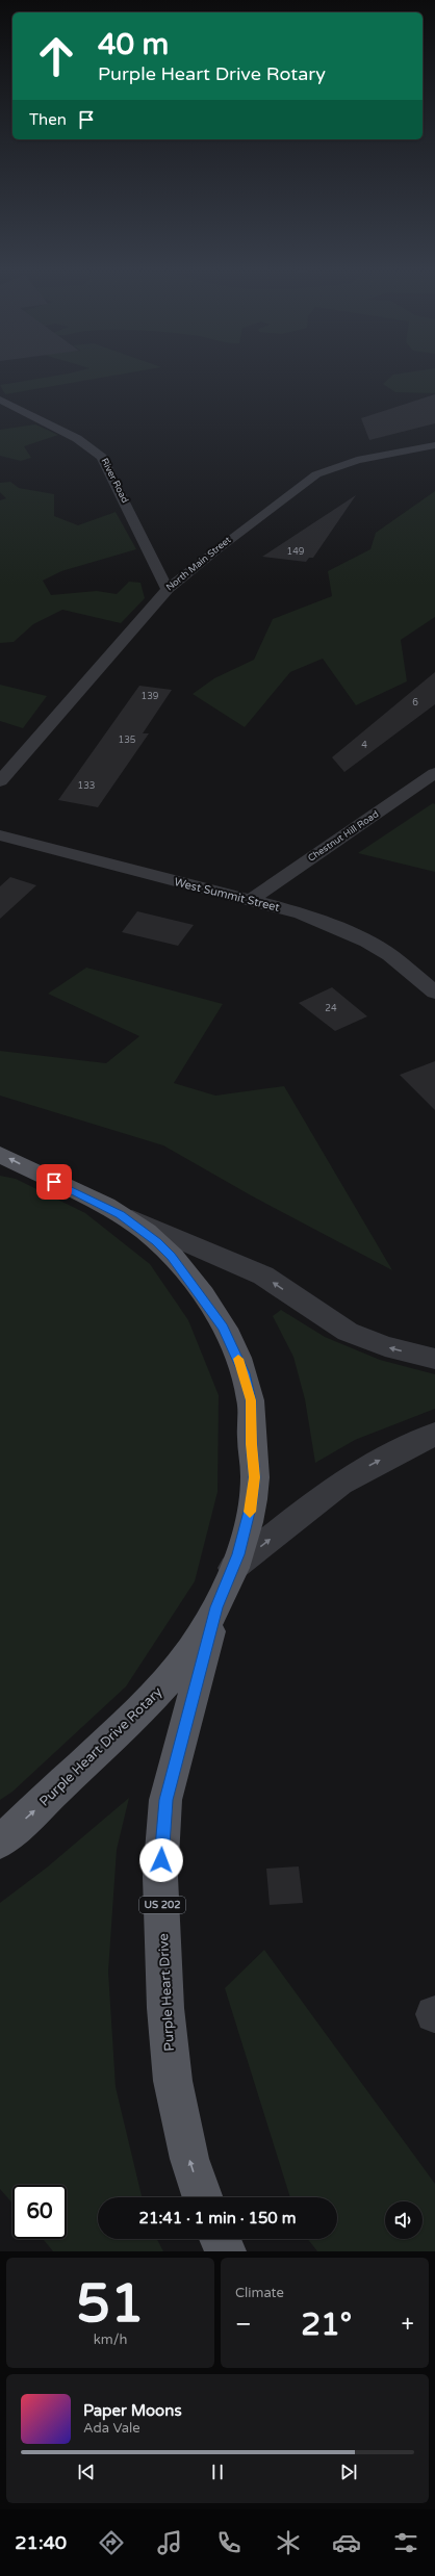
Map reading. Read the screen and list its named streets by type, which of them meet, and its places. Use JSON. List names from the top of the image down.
{
  "streets": {
    "main road": ["Purple Heart Drive Rotary", "US 202", "Purple Heart Drive"],
    "street": [
      "River Road",
      "North Main Street",
      "Chestnut Hill Road",
      "West Summit Street"
    ]
  },
  "crossings": [
    ["River Road", "North Main Street"],
    ["Chestnut Hill Road", "West Summit Street"],
    ["Purple Heart Drive Rotary", "Purple Heart Drive"]
  ],
  "one_way": ["Purple Heart Drive"],
  "house_numbers": [
    "149",
    "139",
    "6",
    "135",
    "4",
    "133",
    "24"
  ],
  "page": {
    "turn": ["40 m", "Purple Heart Drive Rotary"],
    "then": "Then",
    "limit": "60",
    "trip": "21:41 · 1 min · 150 m",
    "tile": [
      ["51", "km/h"],
      "Climate"
    ],
    "heat": ["−", "21°", "+"],
    "song": ["Paper Moons", "Ada Vale"],
    "tabs": "21:40"
  }
}
